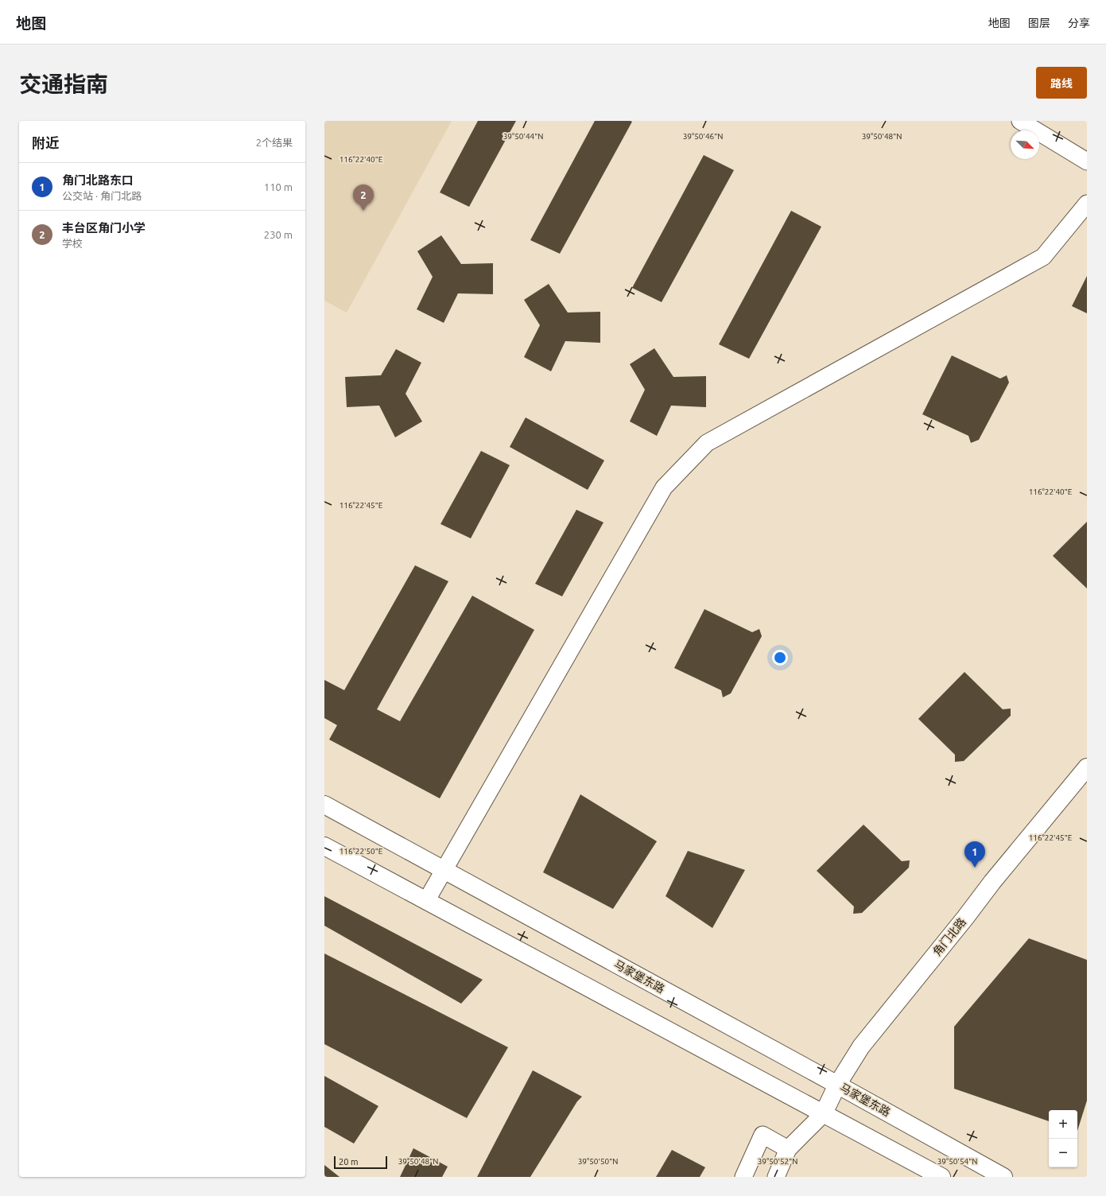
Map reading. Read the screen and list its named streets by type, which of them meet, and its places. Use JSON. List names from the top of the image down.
{
  "streets": {
    "main road": ["角门北路", "马家堡东路"]
  },
  "crossings": [
    ["角门北路", "马家堡东路"]
  ],
  "scale_bar": "20 m",
  "north": "bottom right",
  "page": {
    "header": "地图",
    "nav": ["地图", "图层", "分享"],
    "title": "交通指南",
    "buttons": "路线",
    "heading": ["附近", "2个结果"],
    "list": [
      {
        "mark": "1",
        "name": "角门北路东口",
        "note": "公交站 · 角门北路",
        "value": "110 m"
      },
      {
        "mark": "2",
        "name": "丰台区角门小学",
        "note": "学校",
        "value": "230 m"
      }
    ],
    "pins": ["2", "1"],
    "map_buttons": ["+", "−"],
    "scale": "20 m"
  },
  "coordinates": [
    "39°50'44\"N",
    "39°50'46\"N",
    "39°50'48\"N",
    "116°22'40\"E",
    "116°22'45\"E",
    "116°22'50\"E",
    "39°50'50\"N",
    "39°50'52\"N",
    "39°50'54\"N"
  ]
}
